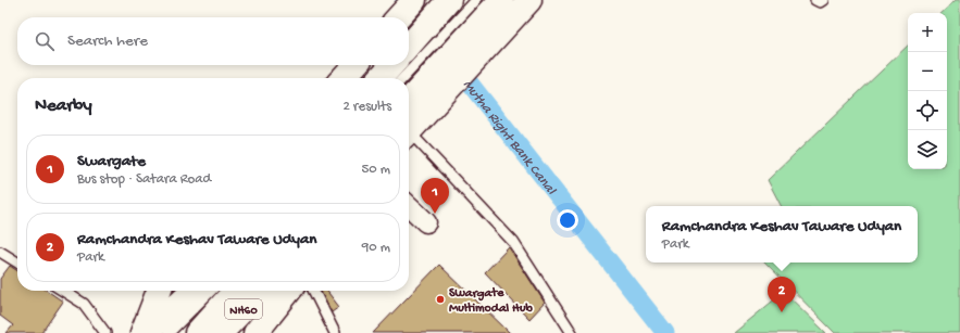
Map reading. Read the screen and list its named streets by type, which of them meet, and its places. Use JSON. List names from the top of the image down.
{
  "streets": {
    "highway": ["NH60"]
  },
  "water": ["Mutha Right Bank Canal"],
  "places": ["Swargate Multimodal Hub"],
  "page": {
    "map_buttons": ["+", "−"],
    "search": "Search here",
    "heading": ["Nearby", "2 results"],
    "list": [
      {
        "mark": "1",
        "name": "Swargate",
        "note": "Bus stop · Satara Road",
        "value": "50 m"
      },
      {
        "mark": "2",
        "name": "Ramchandra Keshav Taware Udyan",
        "note": "Park",
        "value": "90 m"
      }
    ],
    "pins": ["1", "2"],
    "popup": ["Ramchandra Keshav Taware Udyan", "Park"]
  }
}
